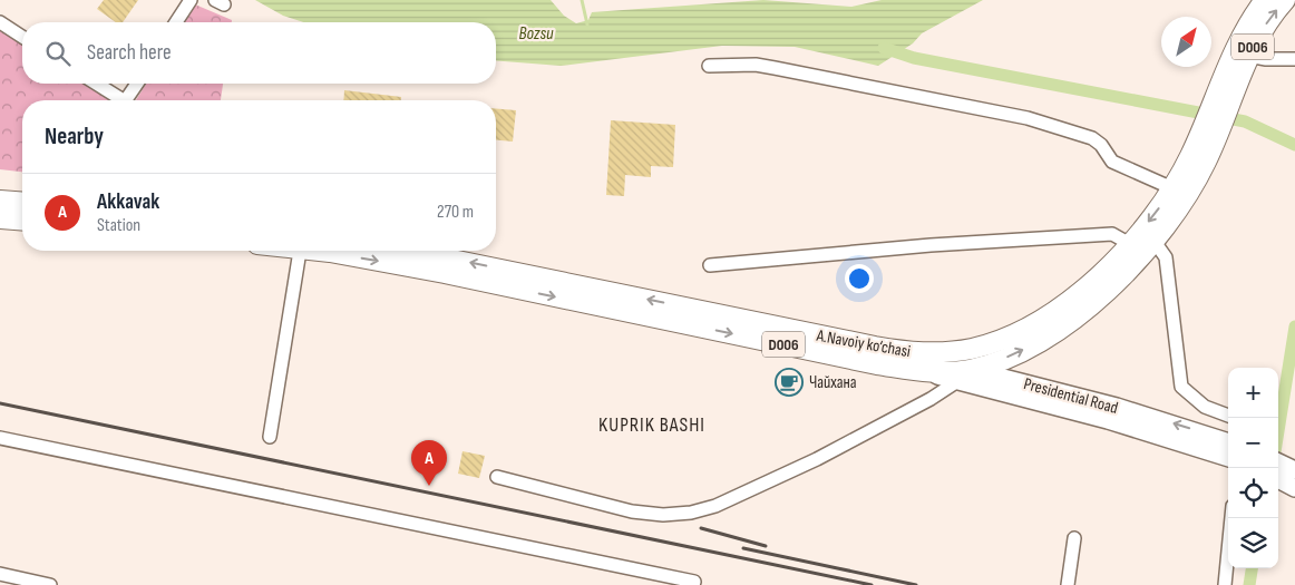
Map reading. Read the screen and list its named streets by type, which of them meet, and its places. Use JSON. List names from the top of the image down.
{
  "streets": {
    "main road": ["D006", "A.Navoiy ko‘chasi"],
    "street": ["Presidential Road"]
  },
  "crossings": [
    ["D006", "A.Navoiy ko‘chasi"],
    ["D006", "Presidential Road"]
  ],
  "districts": ["KUPRIK BASHI"],
  "water": ["Bozsu"],
  "places": {
    "cafe": ["Чайхана"]
  },
  "north": "top right",
  "page": {
    "search": "Search here",
    "heading": "Nearby",
    "list": [
      {
        "mark": "A",
        "name": "Akkavak",
        "note": "Station",
        "value": "270 m"
      }
    ],
    "map_buttons": ["+", "−"],
    "pins": "A"
  }
}
